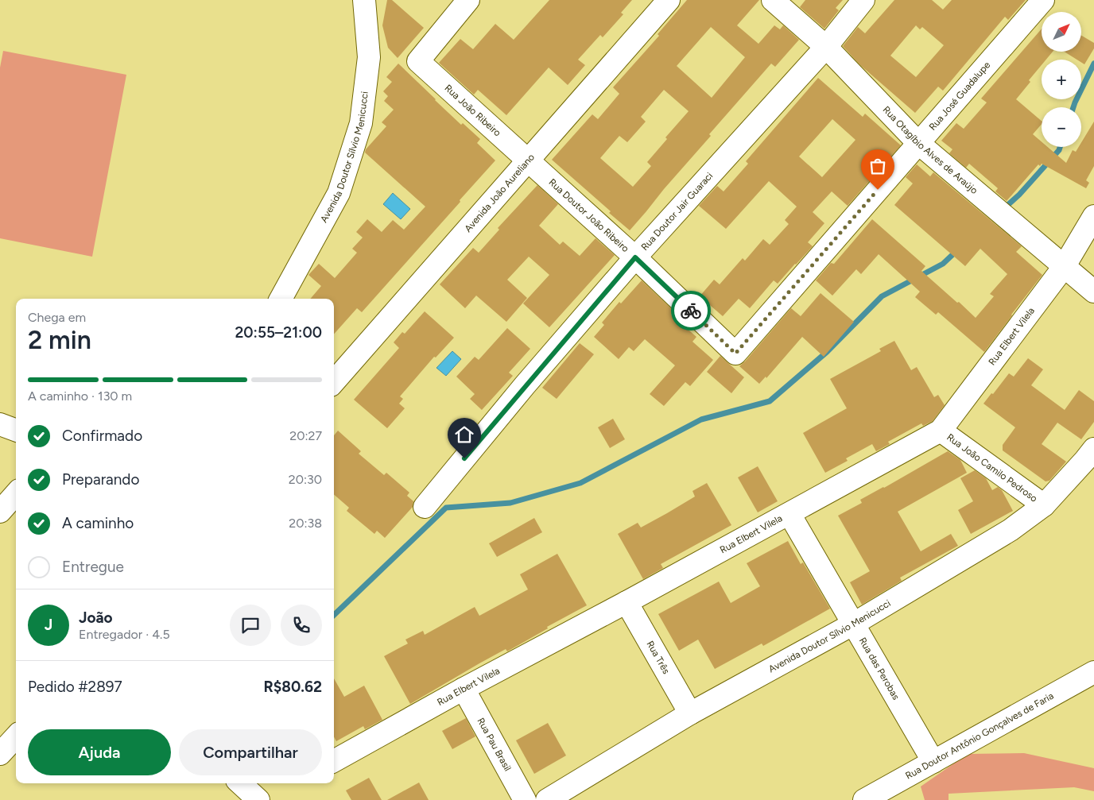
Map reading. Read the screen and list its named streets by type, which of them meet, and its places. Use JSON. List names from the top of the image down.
{
  "streets": {
    "street": [
      "Rua José Guadalupe",
      "Rua João Ribeiro",
      "Rua Otagíbio Alves de Araújo",
      "Avenida Doutor Sílvio Menicucci",
      "Avenida João Aureliano",
      "Rua Doutor Jair Guaraci",
      "Rua Doutor João Ribeiro",
      "Rua Elbert Vilela",
      "Rua João Camilo Pedroso",
      "Rua Três",
      "Rua das Perobas",
      "Rua Doutor Antônio Gonçalves de Faria",
      "Rua Pau Brasil"
    ]
  },
  "crossings": [
    ["Rua José Guadalupe", "Rua Otagíbio Alves de Araújo"],
    ["Rua José Guadalupe", "Rua Doutor João Ribeiro"],
    ["Rua João Ribeiro", "Avenida João Aureliano"],
    ["Rua João Ribeiro", "Rua Doutor João Ribeiro"],
    ["Rua Otagíbio Alves de Araújo", "Rua Doutor Jair Guaraci"],
    ["Rua Otagíbio Alves de Araújo", "Rua Elbert Vilela"],
    ["Avenida Doutor Sílvio Menicucci", "Rua João Camilo Pedroso"],
    ["Avenida Doutor Sílvio Menicucci", "Rua Três"],
    ["Avenida Doutor Sílvio Menicucci", "Rua das Perobas"],
    ["Avenida João Aureliano", "Rua Doutor João Ribeiro"],
    ["Rua Doutor Jair Guaraci", "Rua Doutor João Ribeiro"],
    ["Rua Elbert Vilela", "Rua João Camilo Pedroso"],
    ["Rua Elbert Vilela", "Rua Três"],
    ["Rua Elbert Vilela", "Rua das Perobas"],
    ["Rua Elbert Vilela", "Rua Pau Brasil"],
    ["Rua das Perobas", "Rua Doutor Antônio Gonçalves de Faria"]
  ],
  "north": "top right",
  "page": {
    "map_buttons": ["+", "−"],
    "heading": ["2 min", "Chega em", "20:55–21:00"],
    "panel": [
      "João",
      "Entregador · 4.5",
      "Pedido #2897",
      "R$80.62"
    ],
    "bar": "A caminho · 130 m",
    "list": [
      ["Confirmado", "20:27"],
      ["Preparando", "20:30"],
      ["A caminho", "20:38"],
      "Entregue"
    ],
    "round": "J",
    "buttons": ["Ajuda", "Compartilhar"]
  }
}
